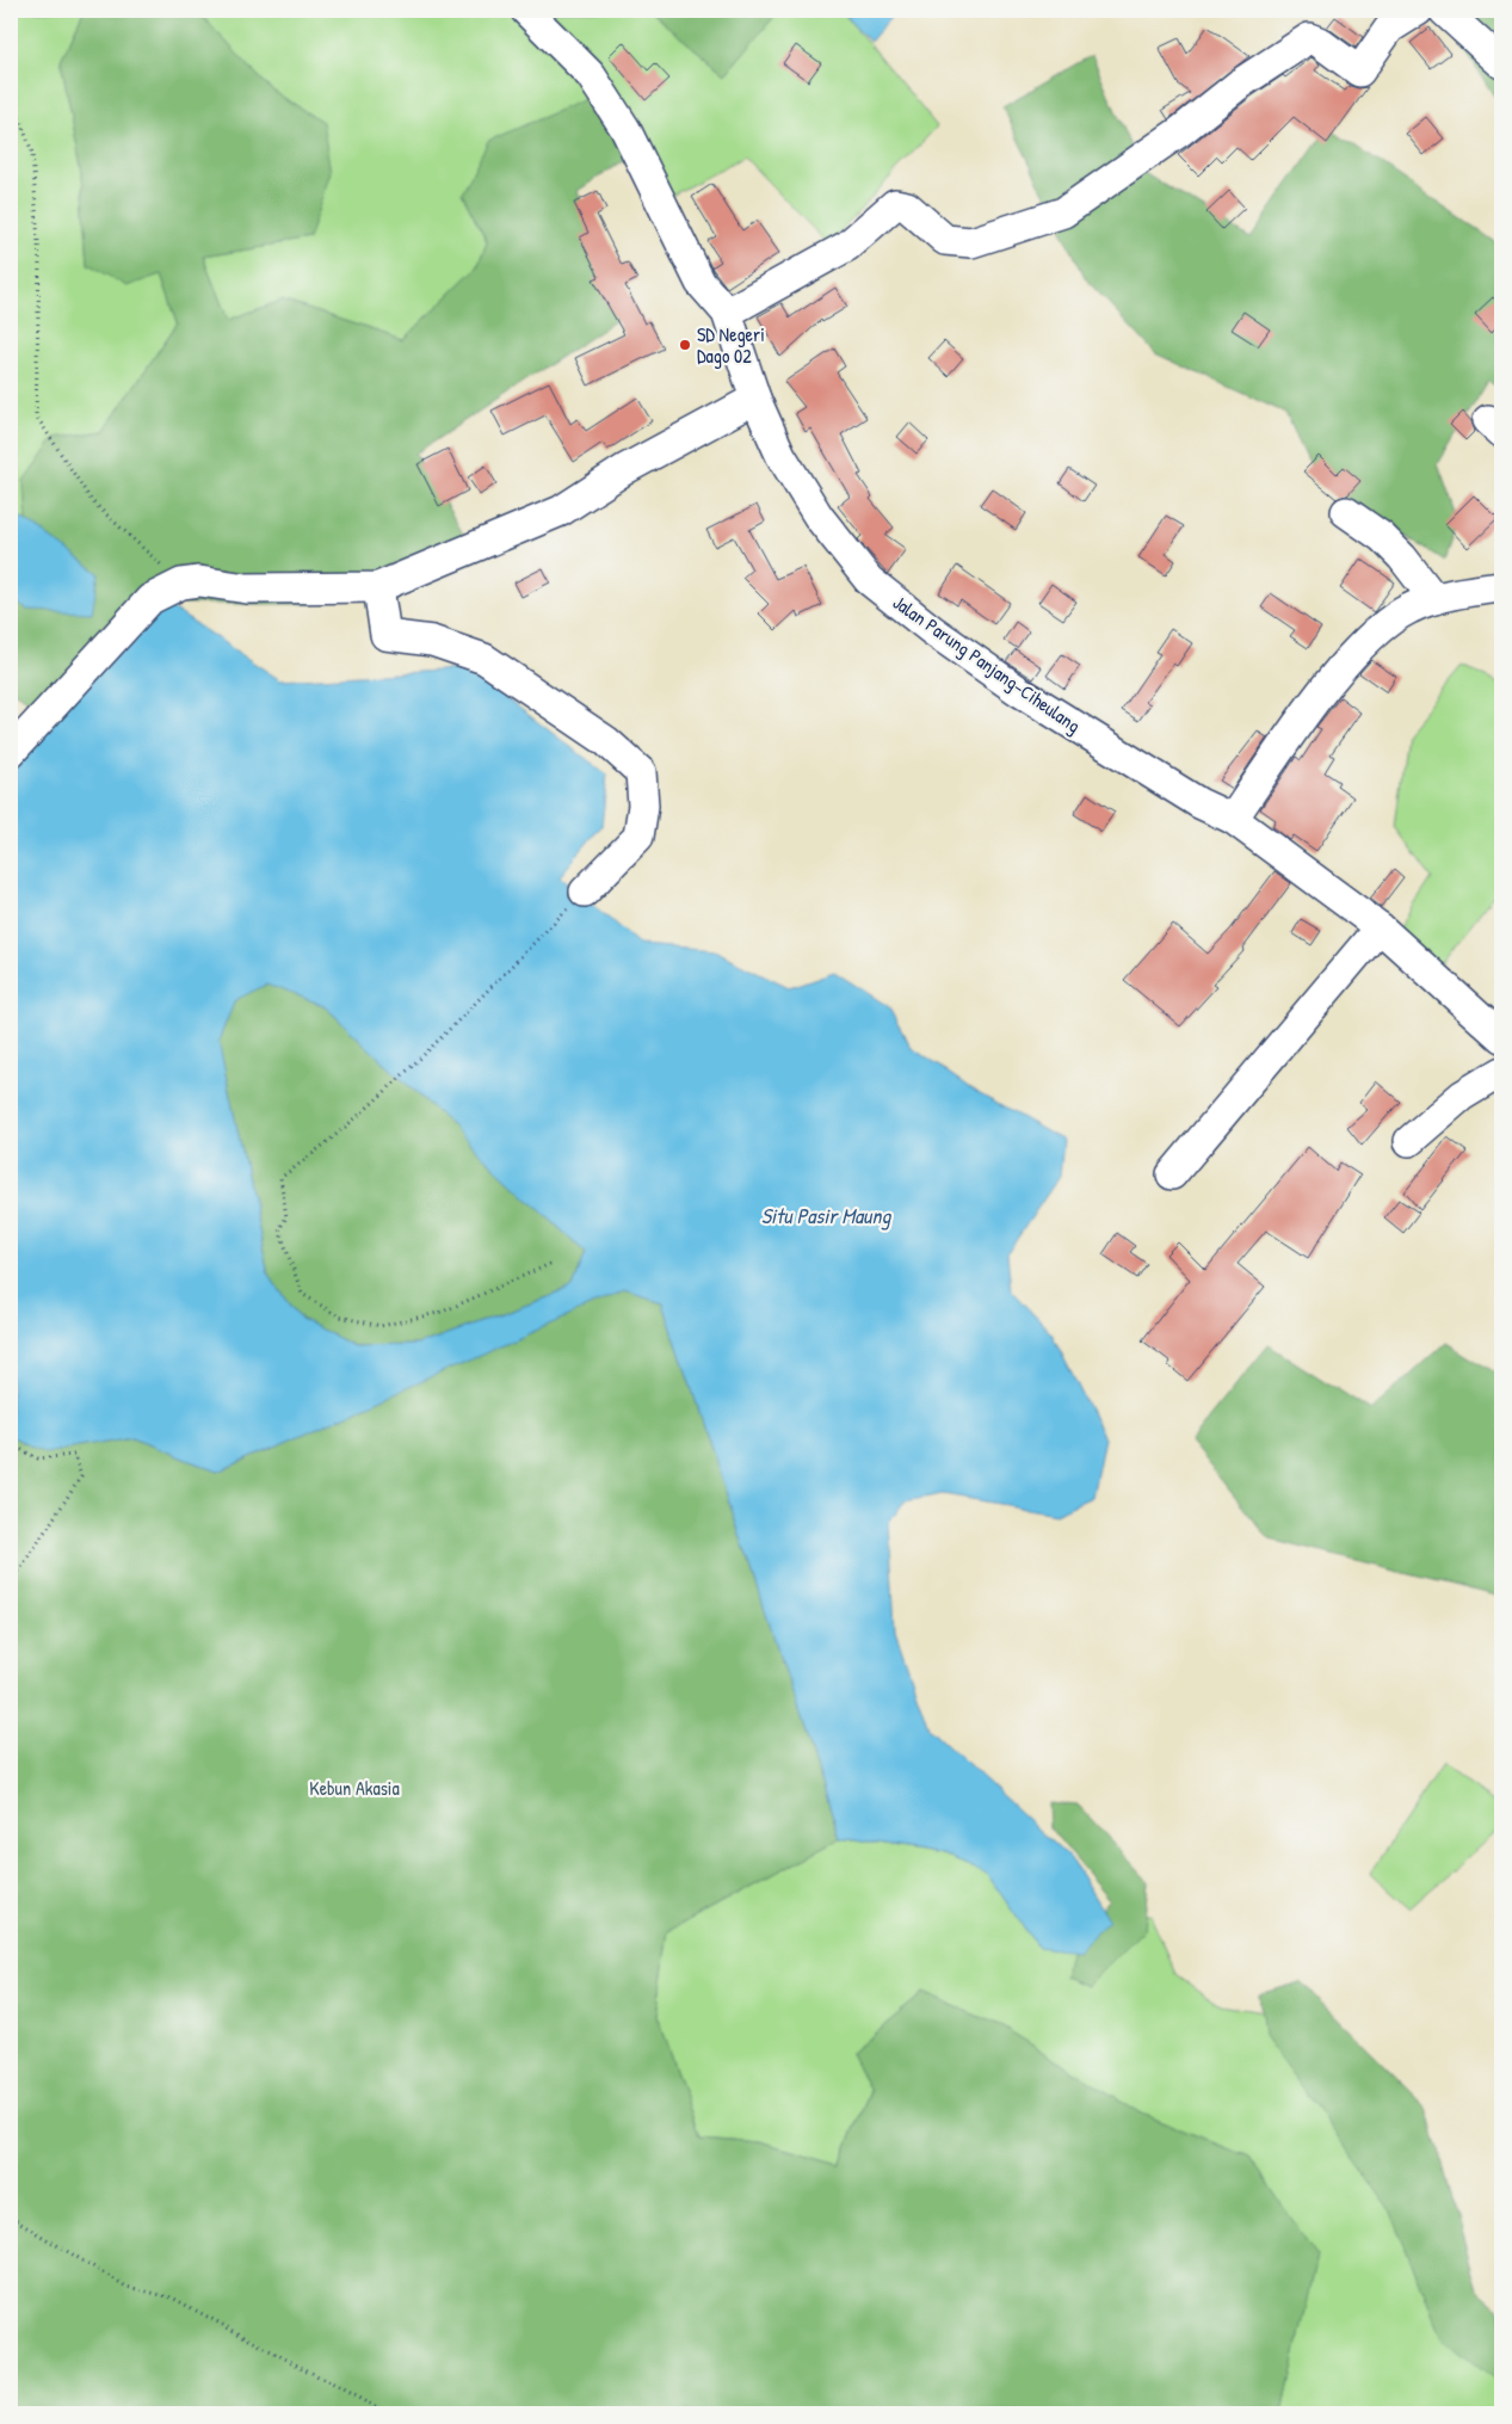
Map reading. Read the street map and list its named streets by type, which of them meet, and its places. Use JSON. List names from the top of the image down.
{
  "streets": {
    "street": ["Jalan Parung Panjang–Ciheulang"]
  },
  "water": ["Situ Pasir Maung"],
  "parks": ["Kebun Akasia"],
  "places": ["SD Negeri Dago 02"]
}
